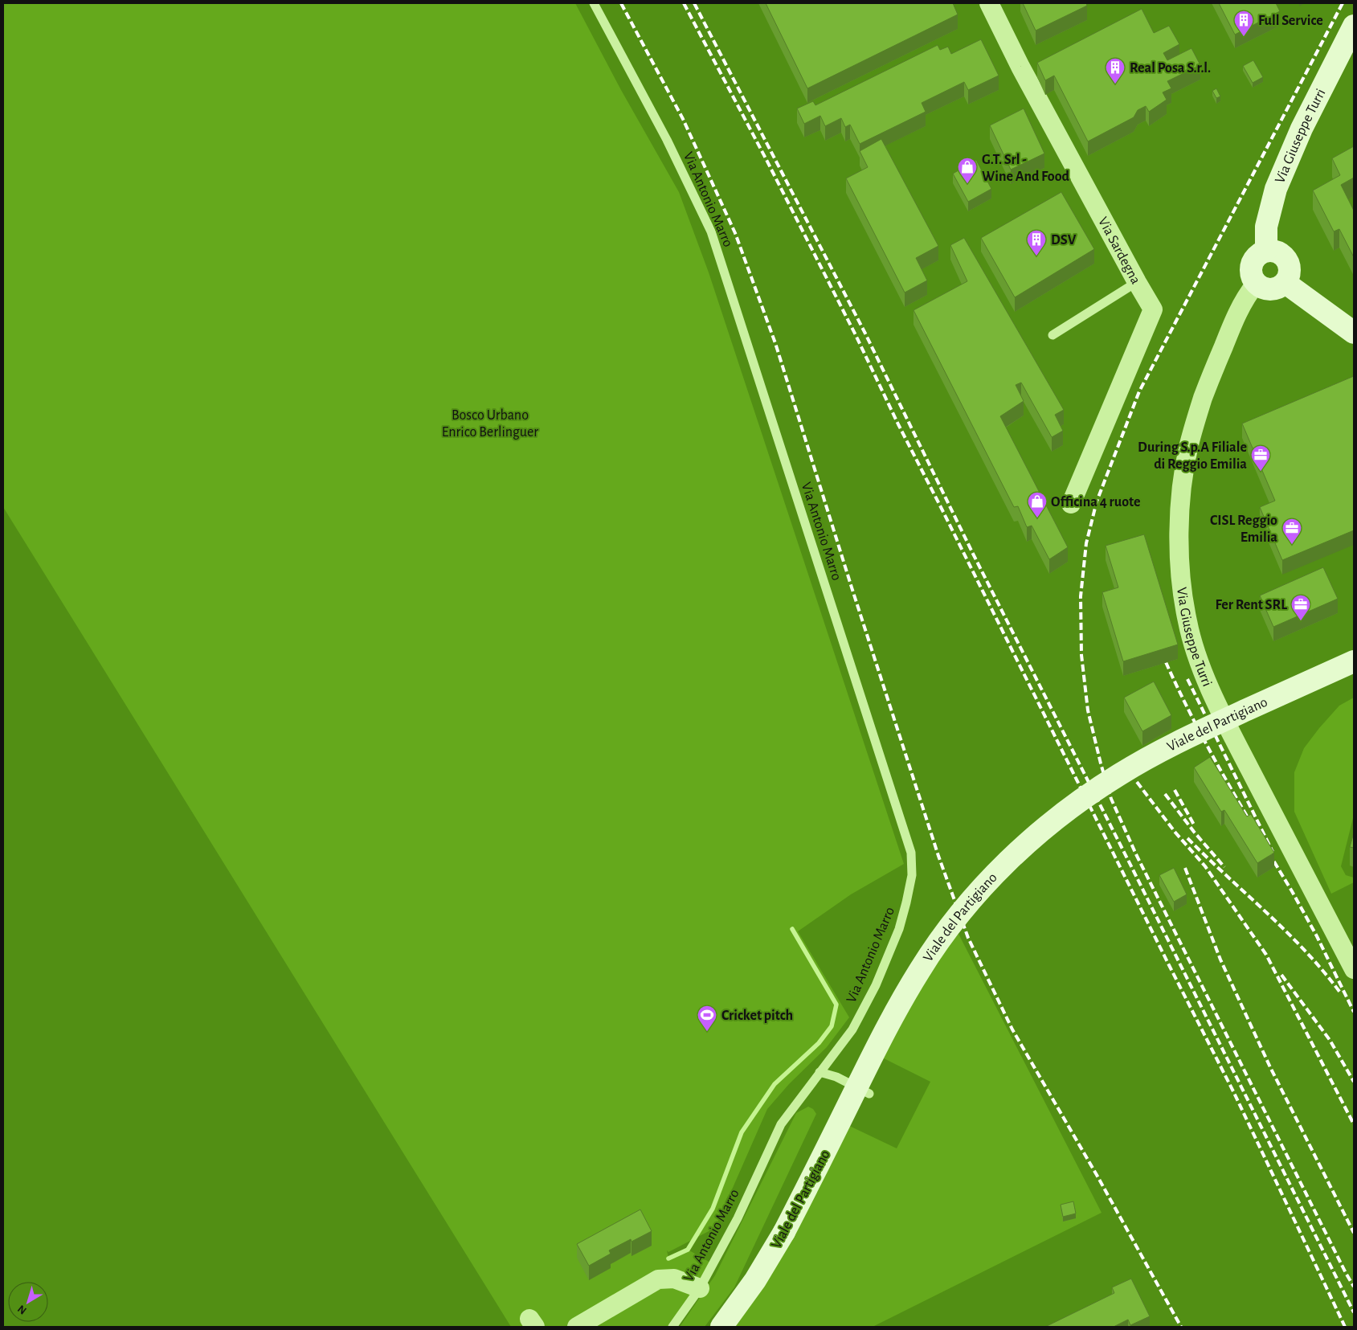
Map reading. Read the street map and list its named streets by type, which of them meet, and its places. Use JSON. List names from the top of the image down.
{
  "streets": {
    "main road": ["Via Giuseppe Turri", "Viale del Partigiano"],
    "street": ["Via Sardegna"],
    "lane": ["Via Antonio Marro"]
  },
  "parks": ["Bosco Urbano Enrico Berlinguer"],
  "places": {
    "building": ["Full Service", "Real Posa S.r.l.", "DSV"],
    "shop": ["G.T. Srl - Wine And Food", "Officina 4 ruote"],
    "office": ["During S.p.A Filiale di Reggio Emilia", "CISL Reggio Emilia", "Fer Rent SRL"],
    "sports": ["Cricket pitch"]
  },
  "north": "bottom left"
}
